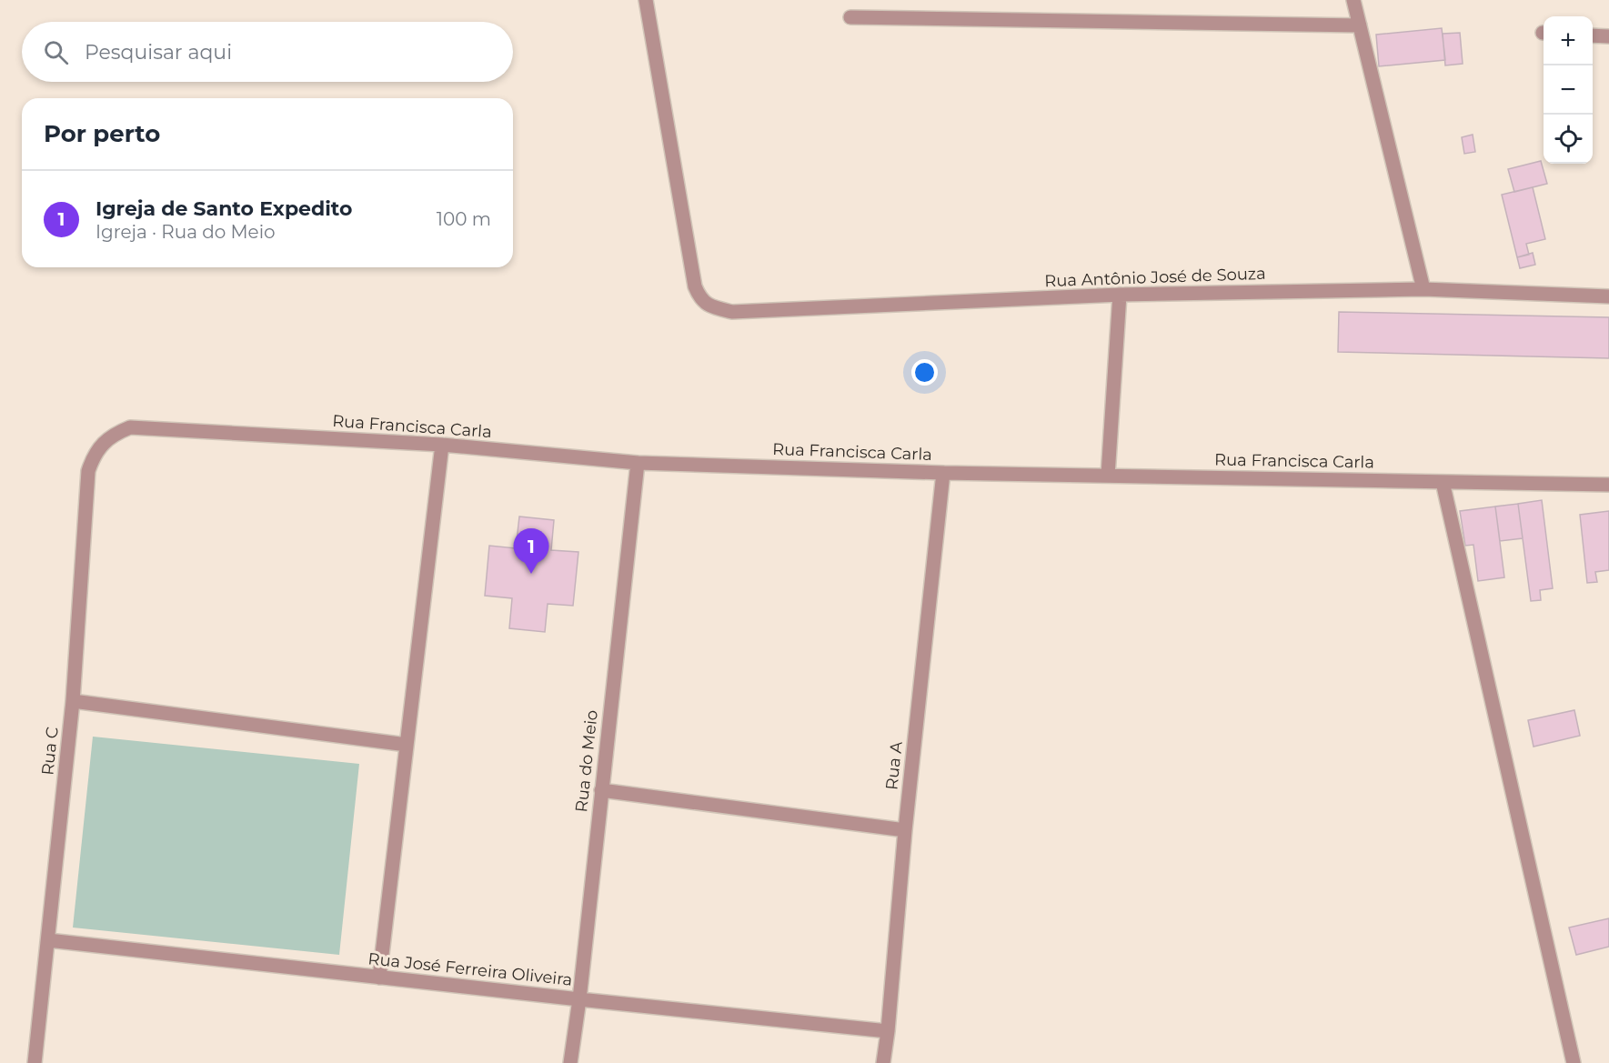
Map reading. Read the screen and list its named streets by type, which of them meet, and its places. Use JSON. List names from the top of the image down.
{
  "streets": {
    "street": [
      "Rua Antônio José de Souza",
      "Rua Francisca Carla",
      "Rua C",
      "Rua do Meio",
      "Rua A",
      "Rua José Ferreira Oliveira"
    ]
  },
  "crossings": [
    ["Rua Francisca Carla", "Rua C"],
    ["Rua Francisca Carla", "Rua do Meio"],
    ["Rua Francisca Carla", "Rua A"],
    ["Rua C", "Rua José Ferreira Oliveira"],
    ["Rua do Meio", "Rua José Ferreira Oliveira"],
    ["Rua A", "Rua José Ferreira Oliveira"]
  ],
  "page": {
    "map_buttons": ["+", "−"],
    "search": "Pesquisar aqui",
    "heading": "Por perto",
    "list": [
      {
        "mark": "1",
        "name": "Igreja de Santo Expedito",
        "note": "Igreja · Rua do Meio",
        "value": "100 m"
      }
    ],
    "pins": "1"
  }
}
